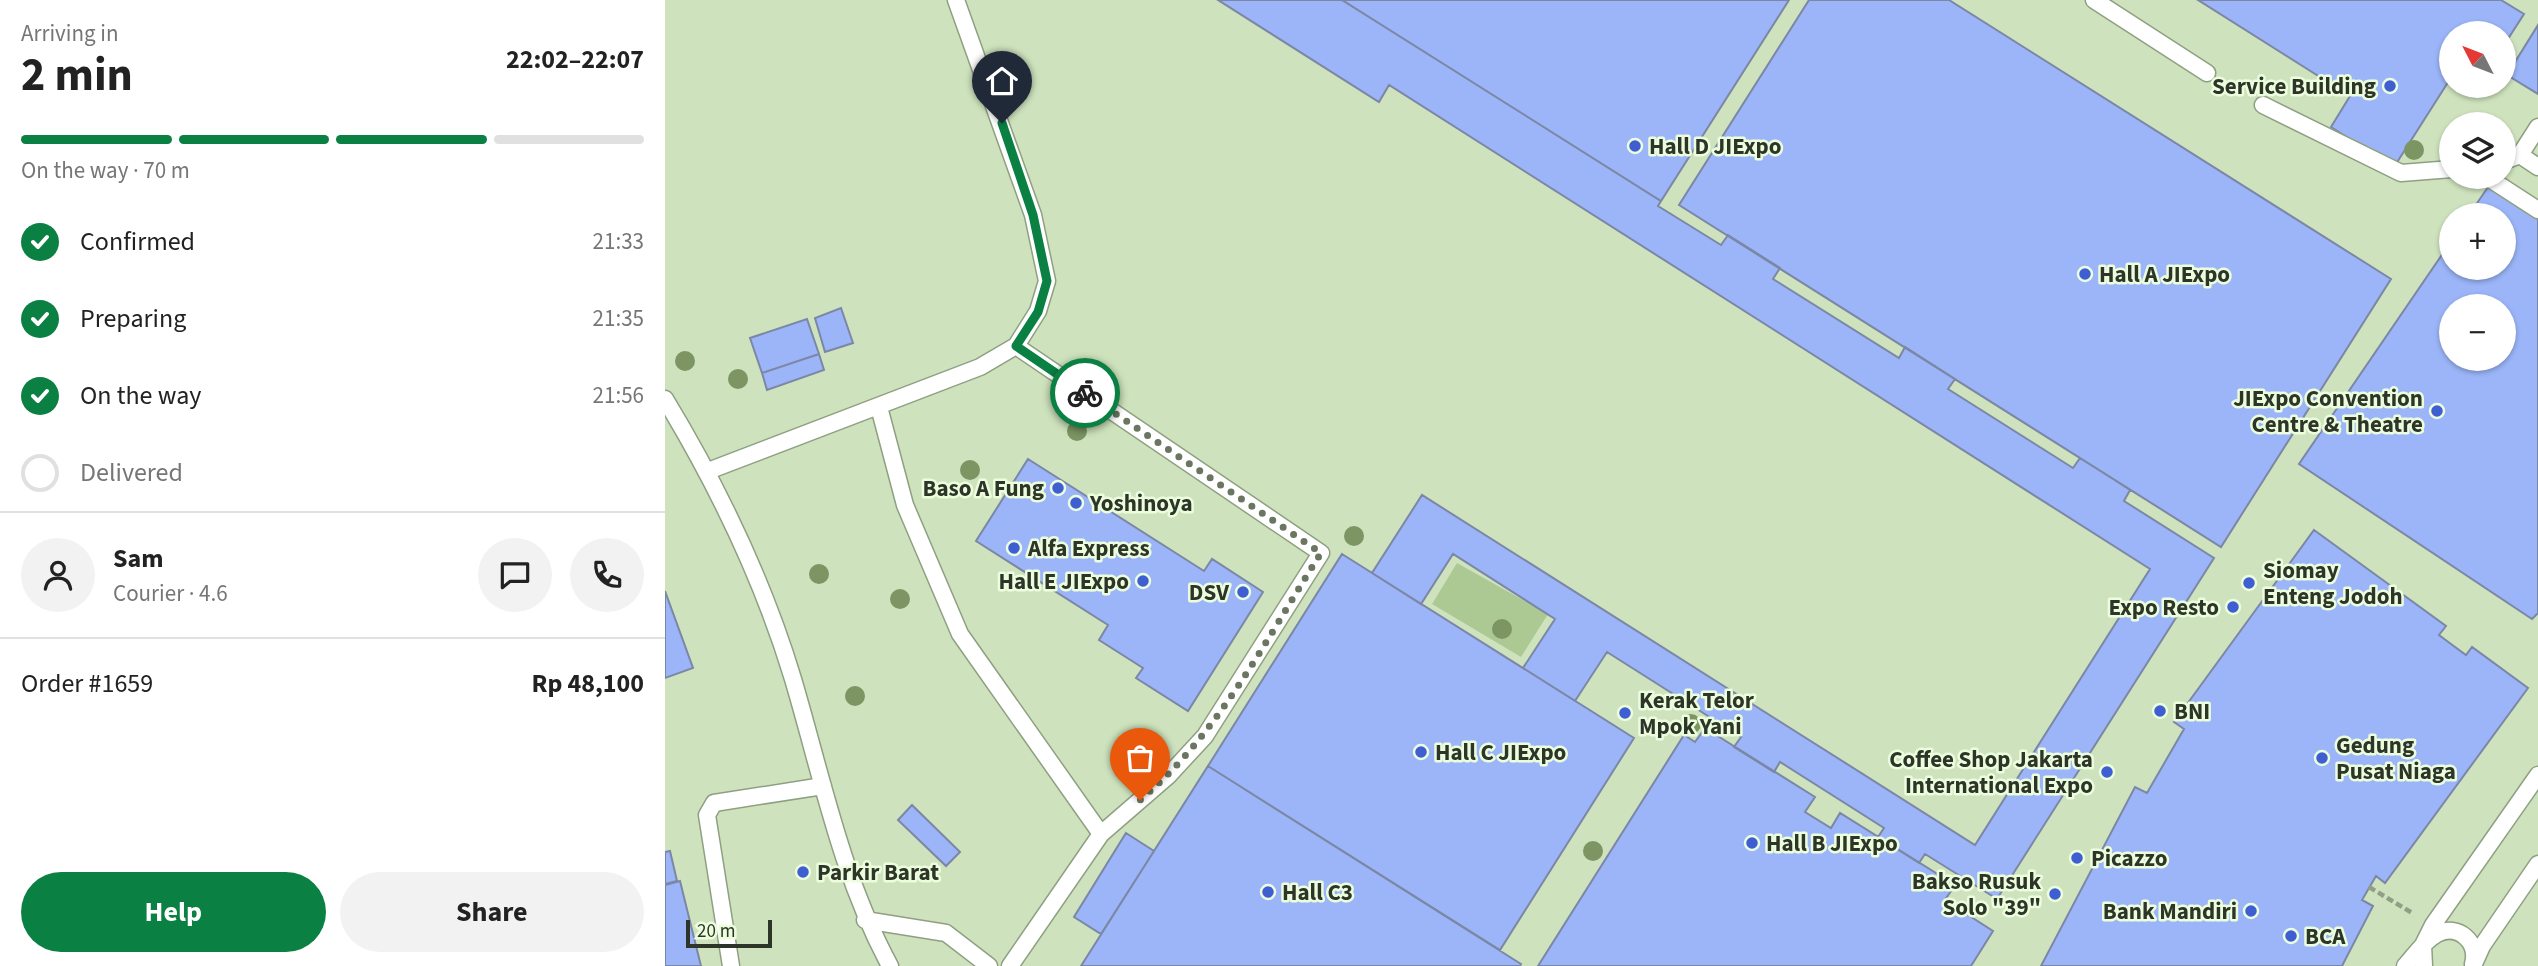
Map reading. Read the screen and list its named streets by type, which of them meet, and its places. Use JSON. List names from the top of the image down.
{
  "places": [
    "Service Building",
    "Hall D JIExpo",
    "Hall A JIExpo",
    "JIExpo Convention Centre & Theatre",
    "Baso A Fung",
    "Yoshinoya",
    "Alfa Express",
    "Hall E JIExpo",
    "Siomay Enteng Jodoh",
    "DSV",
    "Expo Resto",
    "BNI",
    "Kerak Telor Mpok Yani",
    "Hall C JIExpo",
    "Gedung Pusat Niaga",
    "Coffee Shop Jakarta International Expo",
    "Hall B JIExpo",
    "Picazzo",
    "Parkir Barat",
    "Hall C3",
    "Bakso Rusuk Solo \"39\"",
    "Bank Mandiri",
    "BCA"
  ],
  "scale_bar": "20 m",
  "north": "top left",
  "page": {
    "heading": ["2 min", "Arriving in", "22:02–22:07"],
    "panel": [
      "Sam",
      "Courier · 4.6",
      "Order #1659",
      "Rp 48,100"
    ],
    "map_buttons": ["+", "−"],
    "bar": "On the way · 70 m",
    "list": [
      ["Confirmed", "21:33"],
      ["Preparing", "21:35"],
      ["On the way", "21:56"],
      "Delivered"
    ],
    "buttons": ["Help", "Share"],
    "scale": "20 m"
  }
}
